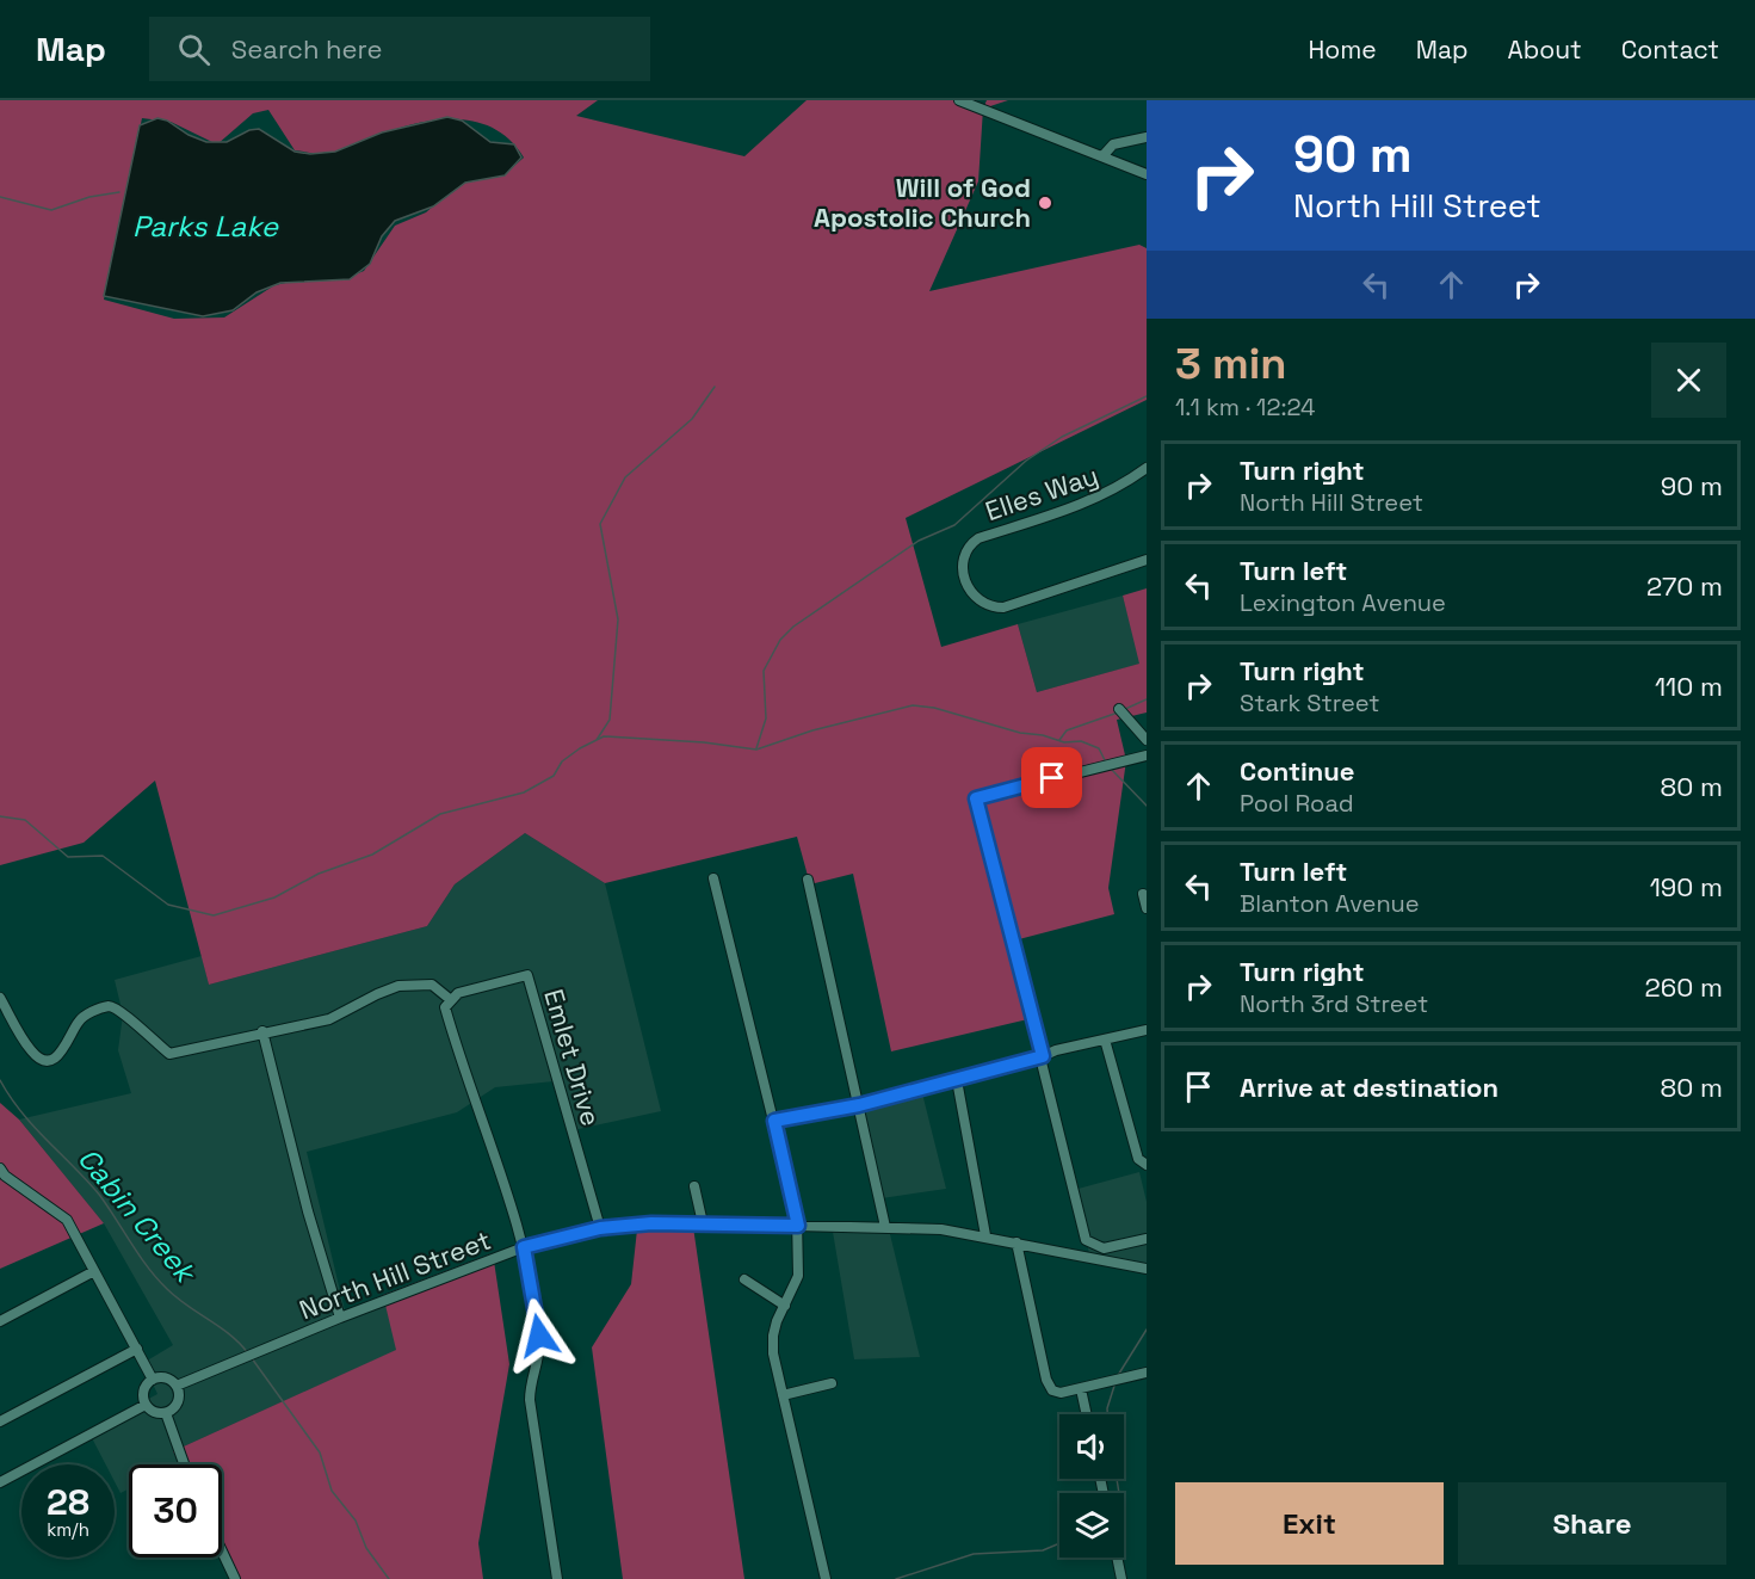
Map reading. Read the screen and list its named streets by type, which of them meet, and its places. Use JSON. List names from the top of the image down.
{
  "streets": {
    "street": ["Elles Way", "Emlet Drive", "North Hill Street"]
  },
  "crossings": [
    ["Emlet Drive", "North Hill Street"]
  ],
  "water": ["Parks Lake", "Cabin Creek"],
  "places": ["Will of God Apostolic Church"],
  "page": {
    "header": "Map",
    "search": "Search here",
    "nav": [
      "Home",
      "Map",
      "About",
      "Contact"
    ],
    "turn": ["90 m", "North Hill Street"],
    "heading": ["3 min", "1.1 km · 12:24"],
    "list": [
      {
        "name": "Turn right",
        "note": "North Hill Street",
        "value": "90 m"
      },
      {
        "name": "Turn left",
        "note": "Lexington Avenue",
        "value": "270 m"
      },
      {
        "name": "Turn right",
        "note": "Stark Street",
        "value": "110 m"
      },
      {
        "name": "Continue",
        "note": "Pool Road",
        "value": "80 m"
      },
      {
        "name": "Turn left",
        "note": "Blanton Avenue",
        "value": "190 m"
      },
      {
        "name": "Turn right",
        "note": "North 3rd Street",
        "value": "260 m"
      },
      {
        "name": "Arrive at destination",
        "value": "80 m"
      }
    ],
    "speed": "28 km/h",
    "limit": "30",
    "buttons": ["Exit", "Share"]
  }
}
